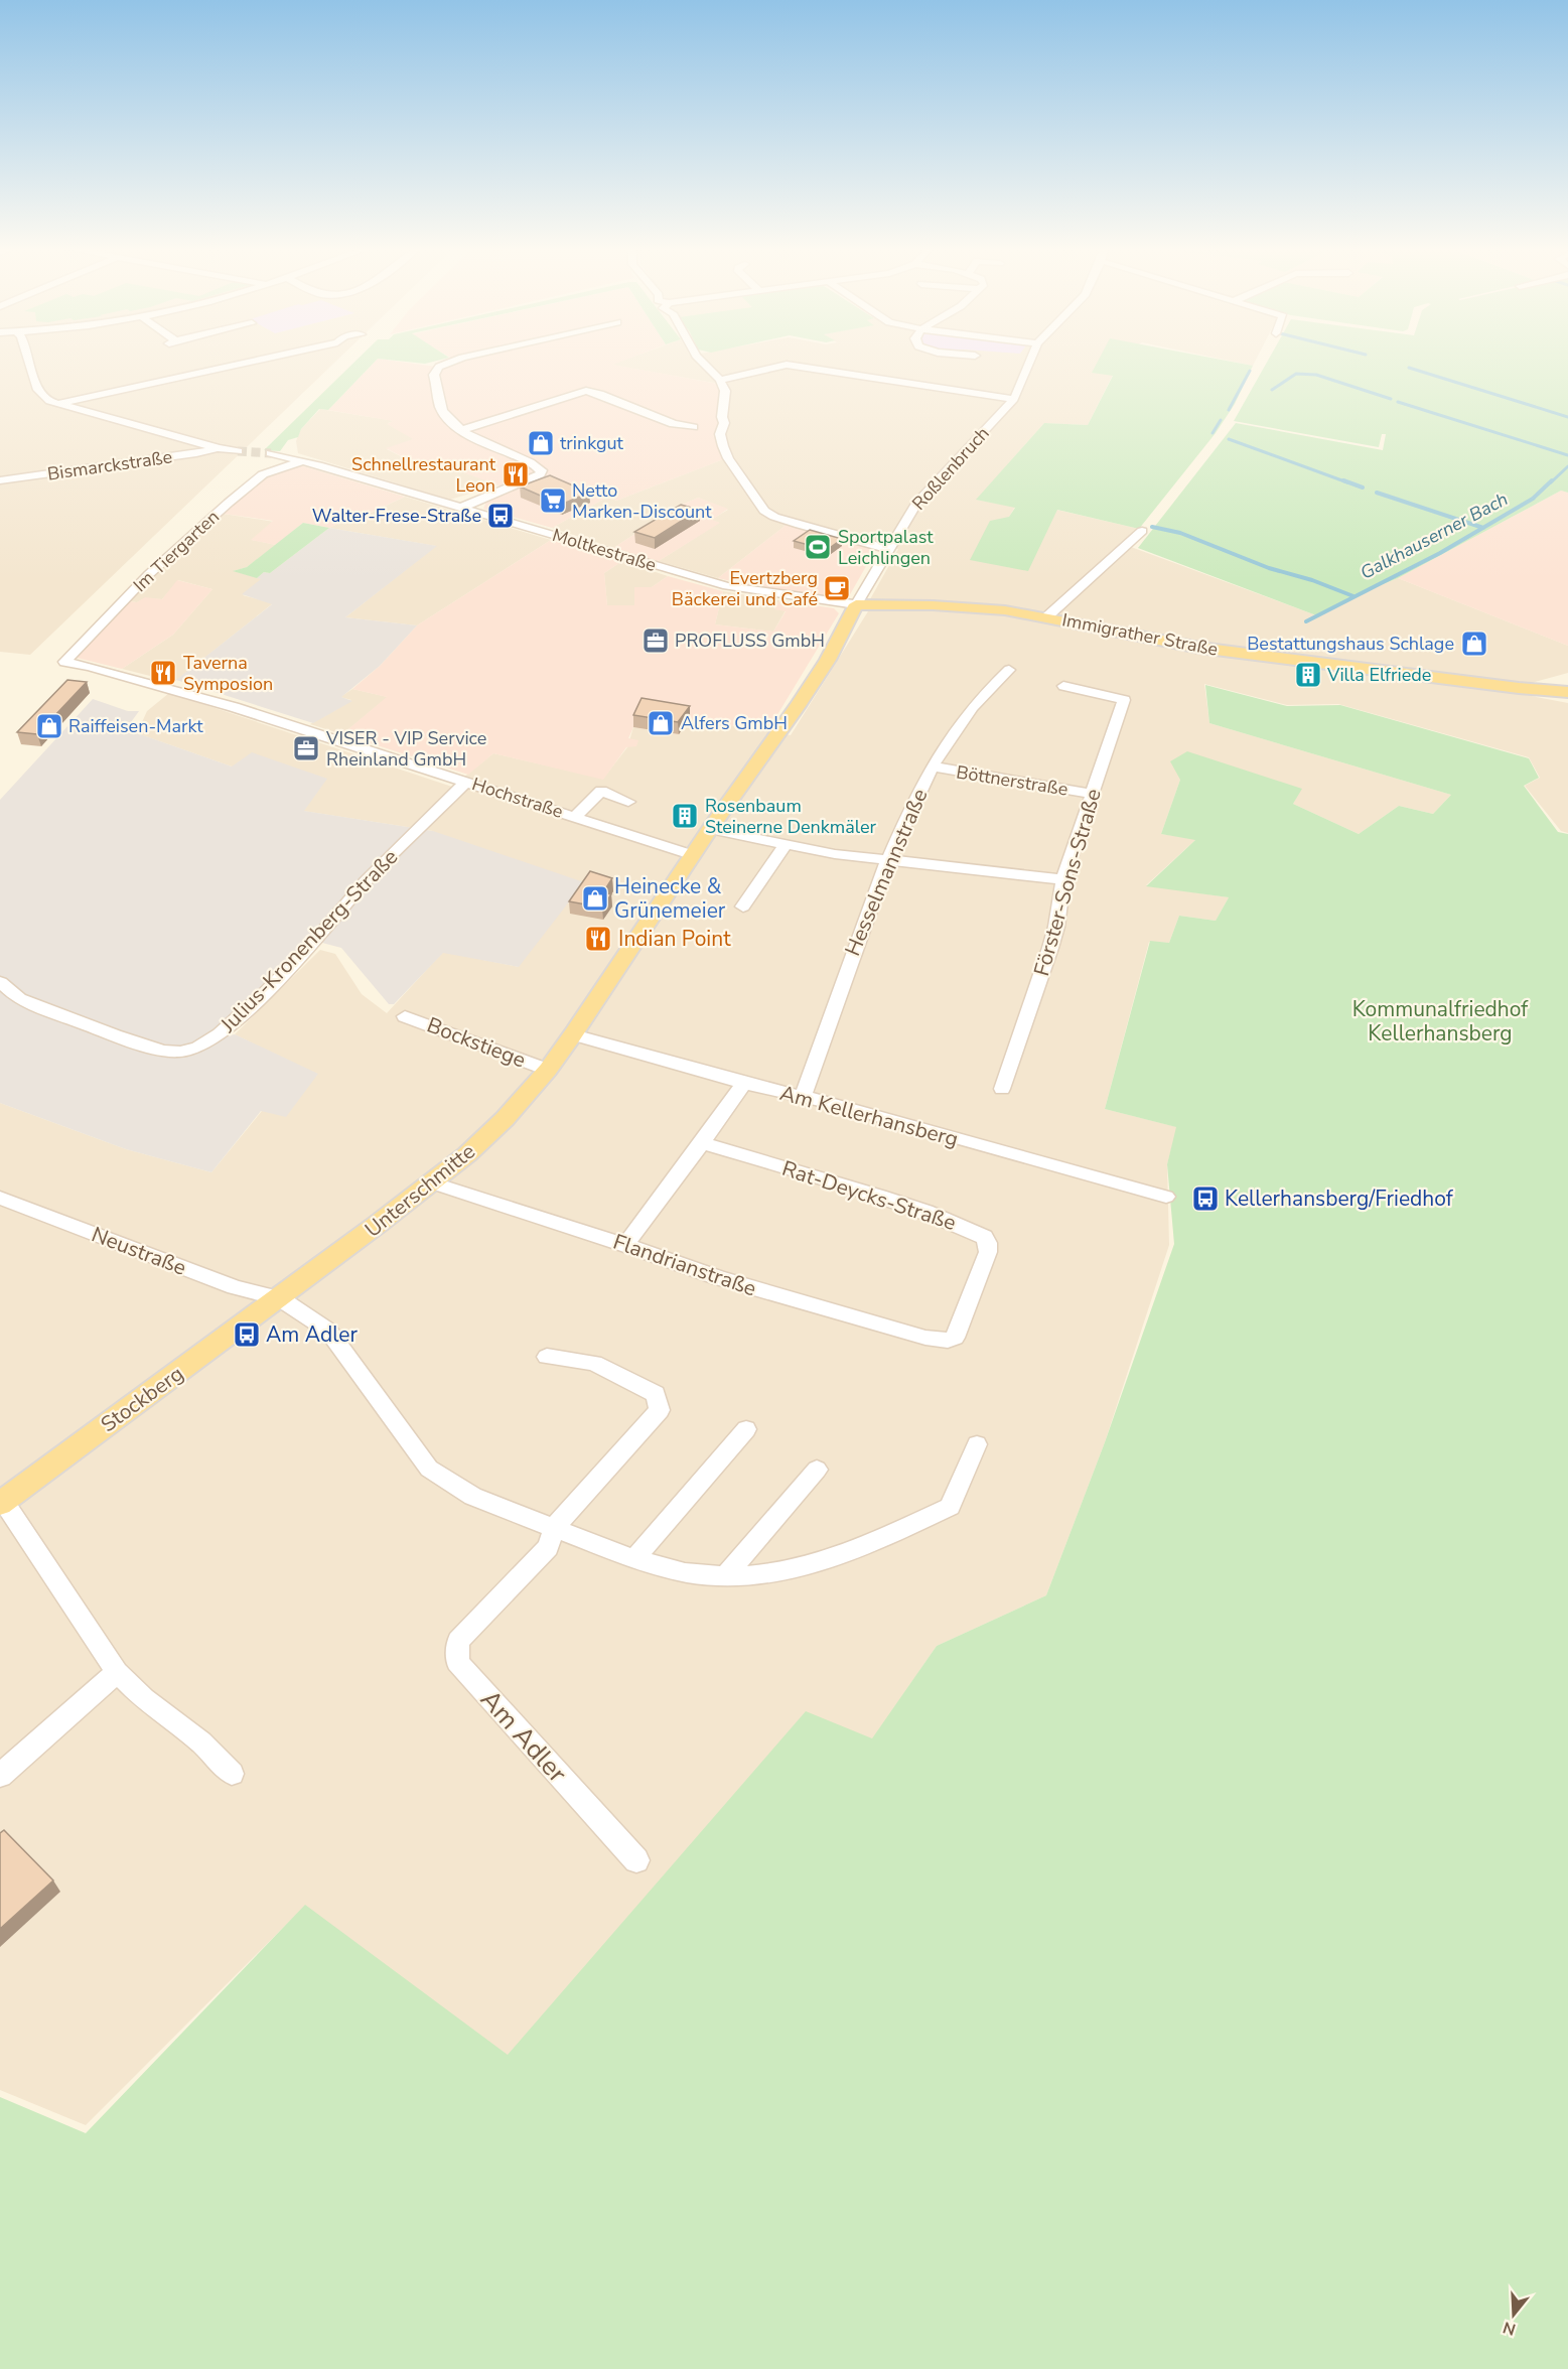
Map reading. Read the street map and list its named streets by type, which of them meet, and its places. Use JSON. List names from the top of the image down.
{
  "streets": {
    "main road": ["Immigrather Straße", "Unterschmitte", "Stockberg"],
    "street": [
      "Bismarckstraße",
      "Roßlenbruch",
      "Moltkestraße",
      "Im Tiergarten",
      "Böttnerstraße",
      "Hochstraße",
      "Hesselmannstraße",
      "Förster-Sons-Straße",
      "Julius-Kronenberg-Straße",
      "Bockstiege",
      "Am Kellerhansberg",
      "Rat-Deycks-Straße",
      "Neustraße",
      "Flandrianstraße",
      "Am Adler"
    ]
  },
  "crossings": [
    ["Roßlenbruch", "Moltkestraße"],
    ["Roßlenbruch", "Immigrather Straße"],
    ["Moltkestraße", "Im Tiergarten"],
    ["Moltkestraße", "Immigrather Straße"],
    ["Im Tiergarten", "Hochstraße"],
    ["Böttnerstraße", "Hesselmannstraße"],
    ["Böttnerstraße", "Förster-Sons-Straße"],
    ["Hochstraße", "Julius-Kronenberg-Straße"],
    ["Hesselmannstraße", "Am Kellerhansberg"],
    ["Bockstiege", "Unterschmitte"],
    ["Unterschmitte", "Neustraße"],
    ["Unterschmitte", "Flandrianstraße"],
    ["Unterschmitte", "Stockberg"],
    ["Rat-Deycks-Straße", "Flandrianstraße"],
    ["Neustraße", "Stockberg"]
  ],
  "water": ["Galkhauserner Bach"],
  "parks": ["Kommunalfriedhof Kellerhansberg"],
  "places": {
    "shop": [
      "trinkgut",
      "Bestattungshaus Schlage",
      "Alfers GmbH",
      "Raiffeisen-Markt",
      "Heinecke & Grünemeier"
    ],
    "restaurant": ["Schnellrestaurant Leon", "Taverna Symposion", "Indian Point"],
    "supermarket": ["Netto Marken-Discount"],
    "bus stop": ["Walter-Frese-Straße", "Kellerhansberg/Friedhof", "Am Adler"],
    "sports": ["Sportpalast Leichlingen"],
    "cafe": ["Evertzberg Bäckerei und Café"],
    "office": ["PROFLUSS GmbH", "VISER - VIP Service Rheinland GmbH"],
    "building": ["Villa Elfriede", "Rosenbaum Steinerne Denkmäler"]
  },
  "north": "bottom"
}
